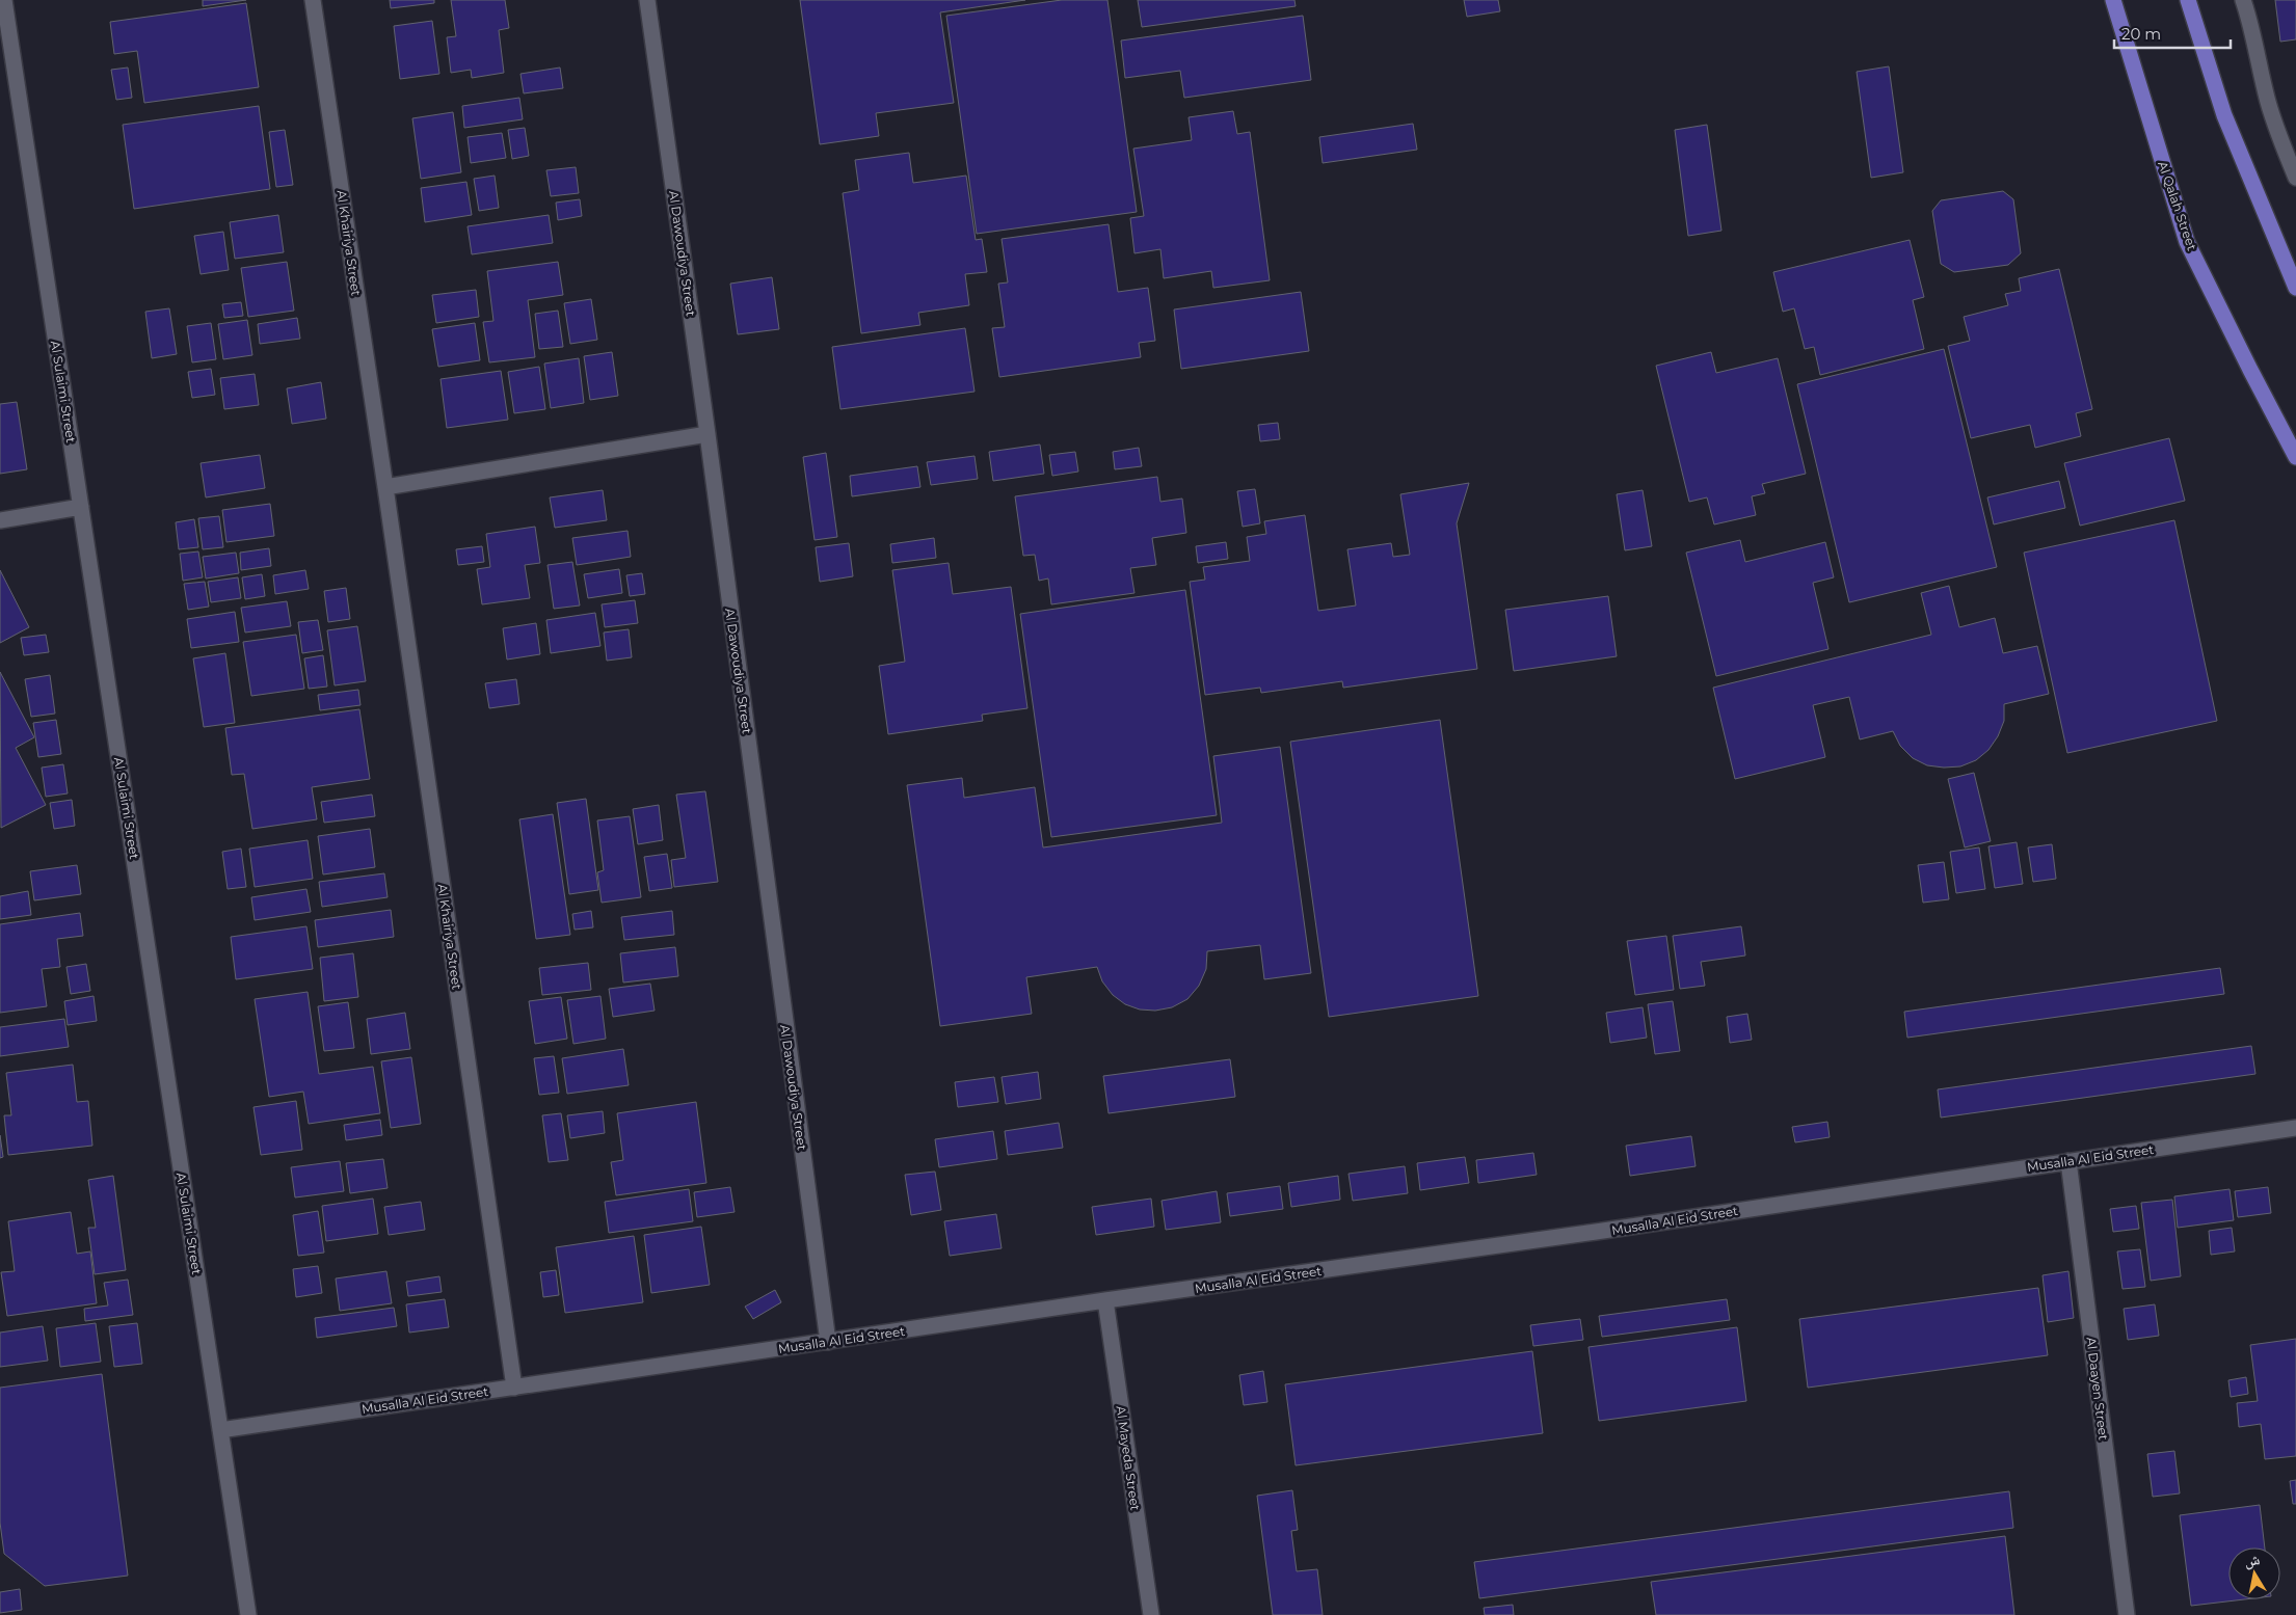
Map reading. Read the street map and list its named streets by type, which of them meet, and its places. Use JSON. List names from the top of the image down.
{
  "streets": {
    "main road": ["Al Qalah Street"],
    "street": [
      "Al Khairiya Street",
      "Al Dawoudiya Street",
      "Al Sulaimi Street",
      "Musalla Al Eid Street",
      "Al Daayen Street",
      "Al Mayeda Street"
    ]
  },
  "crossings": [
    ["Al Khairiya Street", "Musalla Al Eid Street"],
    ["Al Dawoudiya Street", "Musalla Al Eid Street"],
    ["Al Sulaimi Street", "Musalla Al Eid Street"],
    ["Musalla Al Eid Street", "Al Daayen Street"],
    ["Musalla Al Eid Street", "Al Mayeda Street"]
  ],
  "scale_bar": "20 m",
  "north": "top"
}
